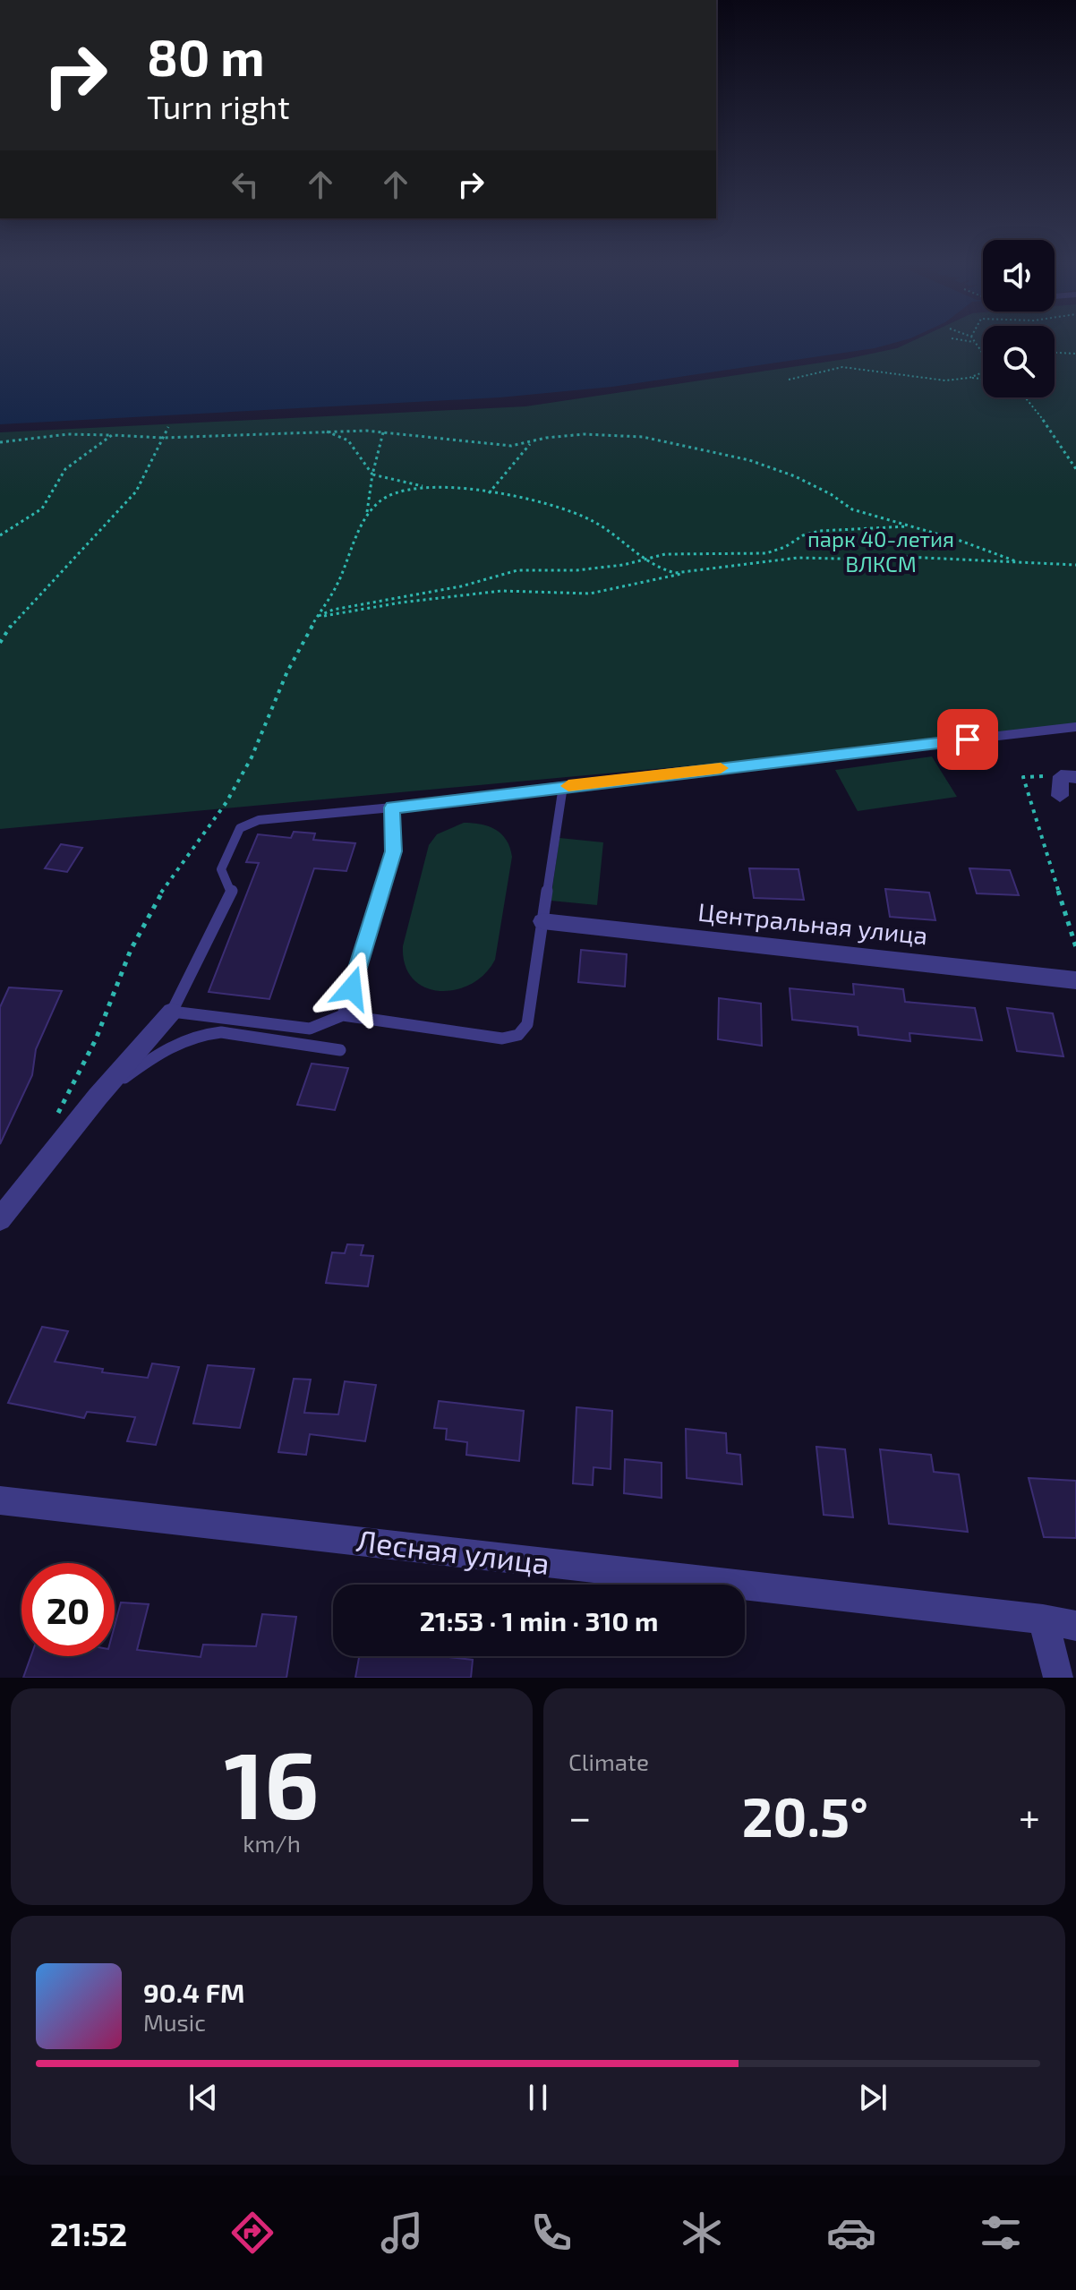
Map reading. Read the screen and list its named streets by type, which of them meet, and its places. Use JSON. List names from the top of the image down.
{
  "streets": {
    "street": ["Центральная улица", "Лесная улица"]
  },
  "parks": ["парк 40-летия ВЛКСМ"],
  "page": {
    "turn": ["80 m", "Turn right"],
    "limit": "20",
    "trip": "21:53 · 1 min · 310 m",
    "tile": [
      ["16", "km/h"],
      "Climate"
    ],
    "heat": ["−", "20.5°", "+"],
    "song": ["90.4 FM", "Music"],
    "tabs": "21:52"
  }
}
